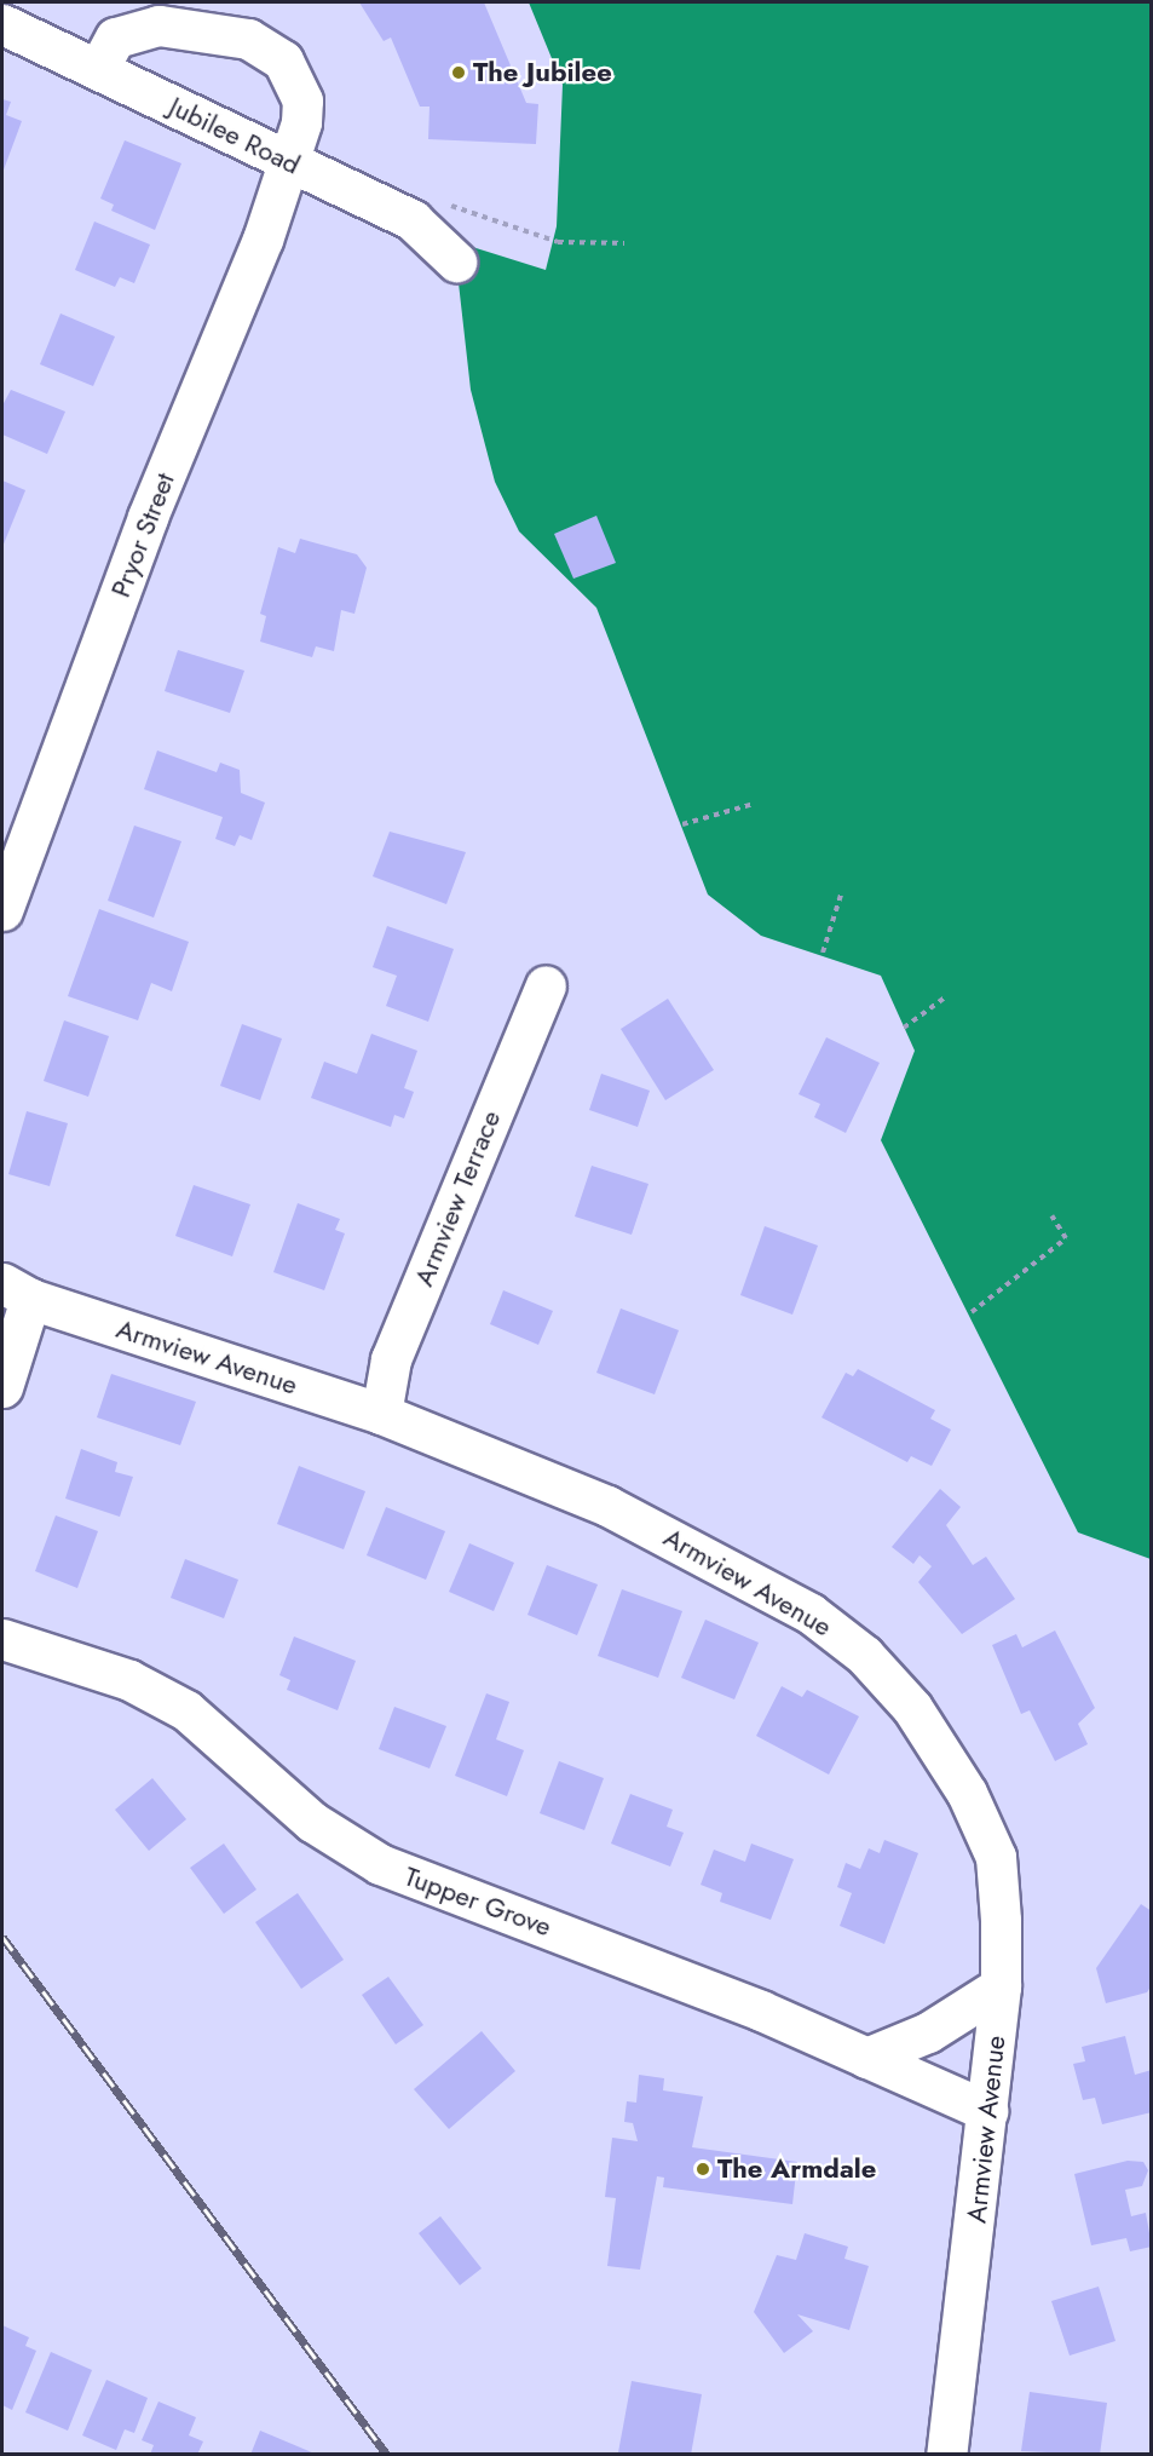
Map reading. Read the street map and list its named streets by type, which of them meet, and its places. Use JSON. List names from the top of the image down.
{
  "streets": {
    "street": [
      "Jubilee Road",
      "Pryor Street",
      "Armview Terrace",
      "Armview Avenue",
      "Tupper Grove"
    ]
  },
  "crossings": [
    ["Jubilee Road", "Pryor Street"],
    ["Armview Terrace", "Armview Avenue"],
    ["Armview Avenue", "Tupper Grove"]
  ],
  "places": ["The Jubilee", "The Armdale"]
}
